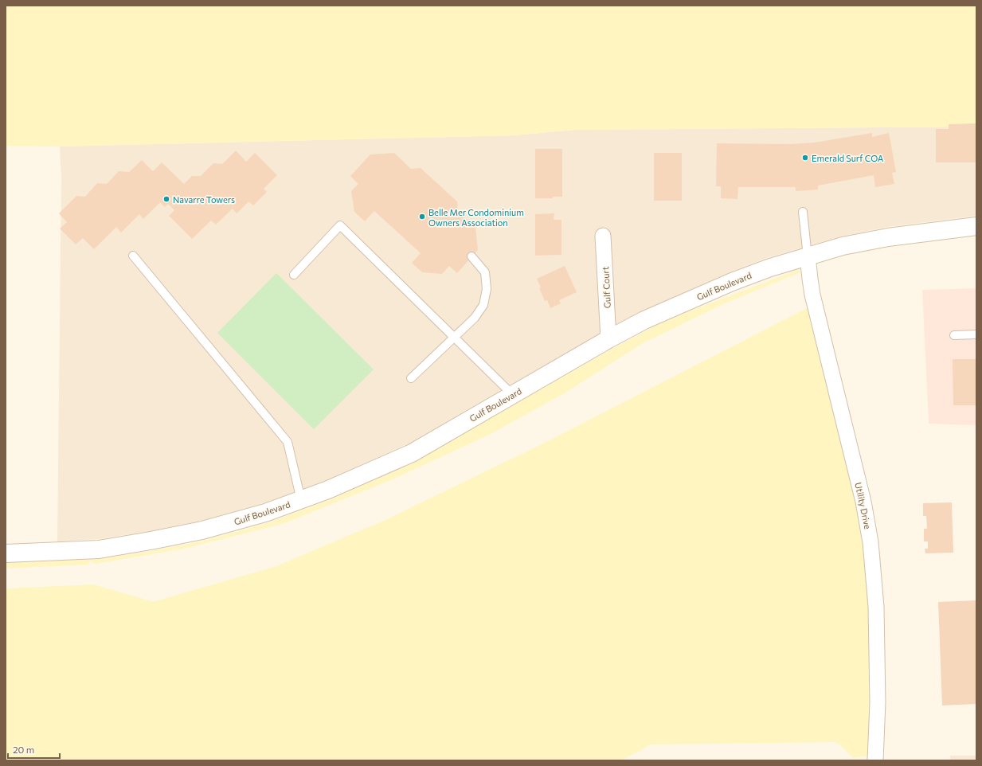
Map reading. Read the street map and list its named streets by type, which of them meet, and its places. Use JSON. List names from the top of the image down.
{
  "streets": {
    "main road": ["Gulf Boulevard"],
    "street": ["Gulf Court", "Utility Drive"]
  },
  "crossings": [
    ["Gulf Boulevard", "Gulf Court"],
    ["Gulf Boulevard", "Utility Drive"]
  ],
  "places": ["Emerald Surf COA", "Navarre Towers", "Belle Mer Condominium Owners Association"],
  "scale_bar": "20 m"
}
